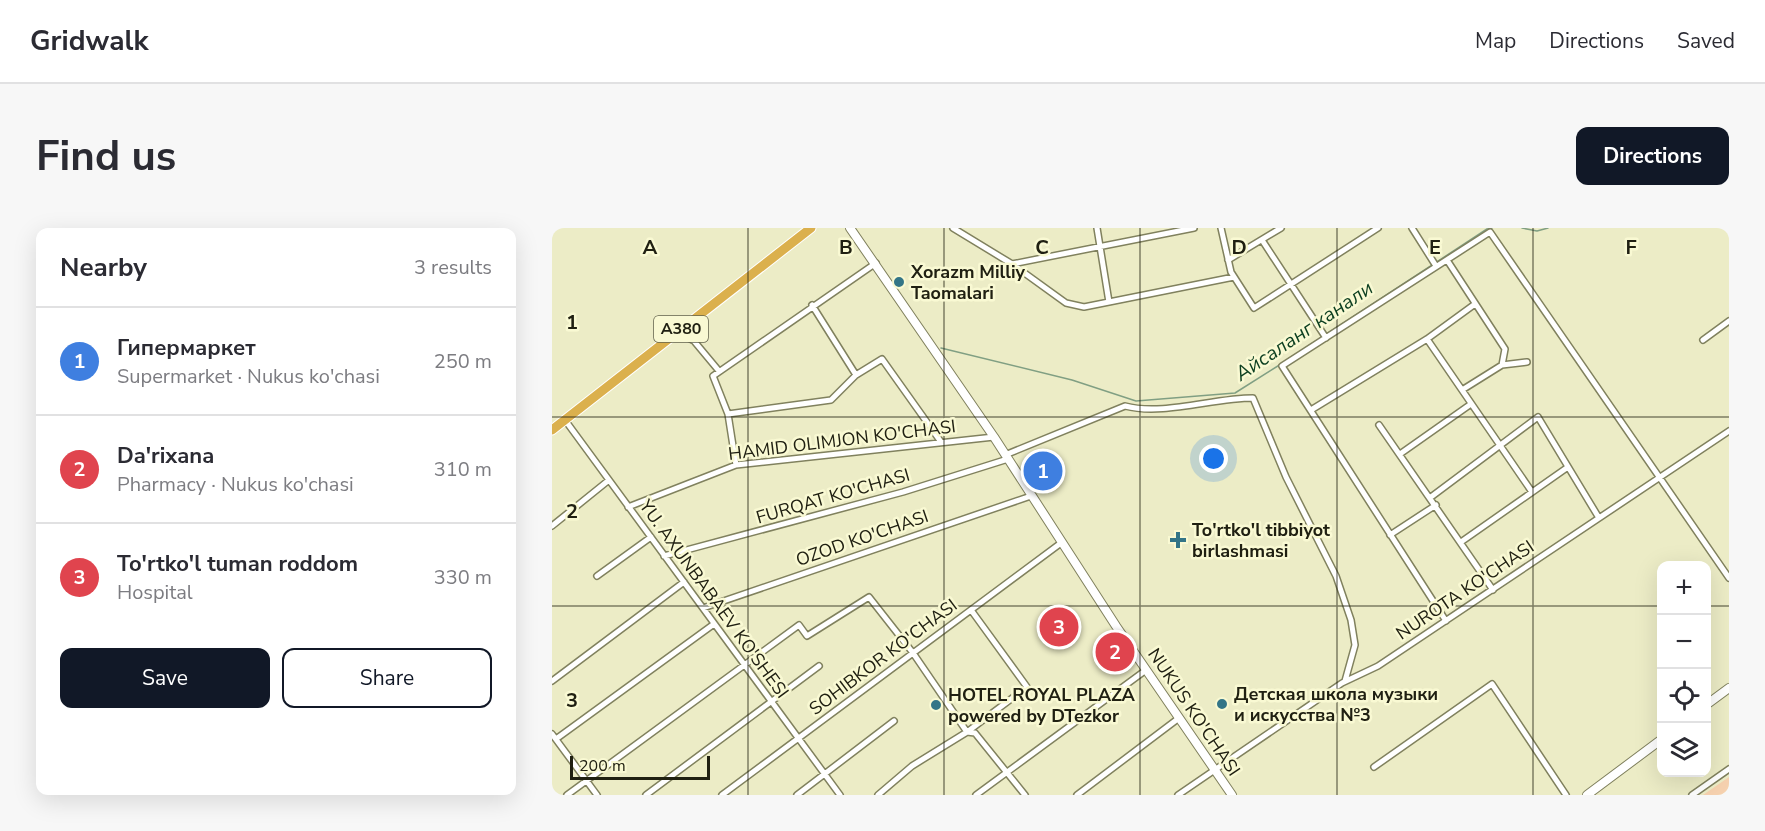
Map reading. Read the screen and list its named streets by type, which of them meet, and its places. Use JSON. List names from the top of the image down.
{
  "streets": {
    "highway": ["A380"],
    "main road": ["NUKUS KO'CHASI"],
    "street": [
      "HAMID OLIMJON KO'CHASI",
      "FURQAT KO'CHASI",
      "OZOD KO'CHASI",
      "NUROTA KO'CHASI",
      "YU. AXUNBABAEV KO'SHESI",
      "SOHIBKOR KO'CHASI"
    ]
  },
  "crossings": [
    ["A380", "YU. AXUNBABAEV KO'SHESI"],
    ["HAMID OLIMJON KO'CHASI", "YU. AXUNBABAEV KO'SHESI"],
    ["HAMID OLIMJON KO'CHASI", "NUKUS KO'CHASI"],
    ["FURQAT KO'CHASI", "NUROTA KO'CHASI"],
    ["FURQAT KO'CHASI", "YU. AXUNBABAEV KO'SHESI"],
    ["FURQAT KO'CHASI", "NUKUS KO'CHASI"],
    ["OZOD KO'CHASI", "YU. AXUNBABAEV KO'SHESI"],
    ["OZOD KO'CHASI", "NUKUS KO'CHASI"],
    ["NUROTA KO'CHASI", "NUKUS KO'CHASI"],
    ["YU. AXUNBABAEV KO'SHESI", "SOHIBKOR KO'CHASI"],
    ["SOHIBKOR KO'CHASI", "NUKUS KO'CHASI"]
  ],
  "water": ["Айсаланг канали"],
  "places": {
    "other": ["Xorazm Milliy Taomalari", "Детская школа музыки и искусства №3", "HOTEL ROYAL PLAZA powered by DTezkor"],
    "health": ["To'rtko'l tibbiyot birlashmasi"]
  },
  "scale_bar": "200 m",
  "page": {
    "header": "Gridwalk",
    "nav": ["Map", "Directions", "Saved"],
    "buttons": [
      "Directions",
      ["Save", "Share"]
    ],
    "title": "Find us",
    "heading": ["Nearby", "3 results"],
    "list": [
      {
        "mark": "1",
        "name": "Гипермаркет",
        "note": "Supermarket · Nukus ko'chasi",
        "value": "250 m"
      },
      {
        "mark": "2",
        "name": "Da'rixana",
        "note": "Pharmacy · Nukus ko'chasi",
        "value": "310 m"
      },
      {
        "mark": "3",
        "name": "To'rtko'l tuman roddom",
        "note": "Hospital",
        "value": "330 m"
      }
    ],
    "pins": ["1", "3", "2"],
    "map_buttons": ["+", "−"],
    "scale": "200 m"
  },
  "grid": {
    "columns": [
      "A",
      "B",
      "C",
      "D",
      "E",
      "F"
    ],
    "rows": ["1", "2", "3"]
  }
}
